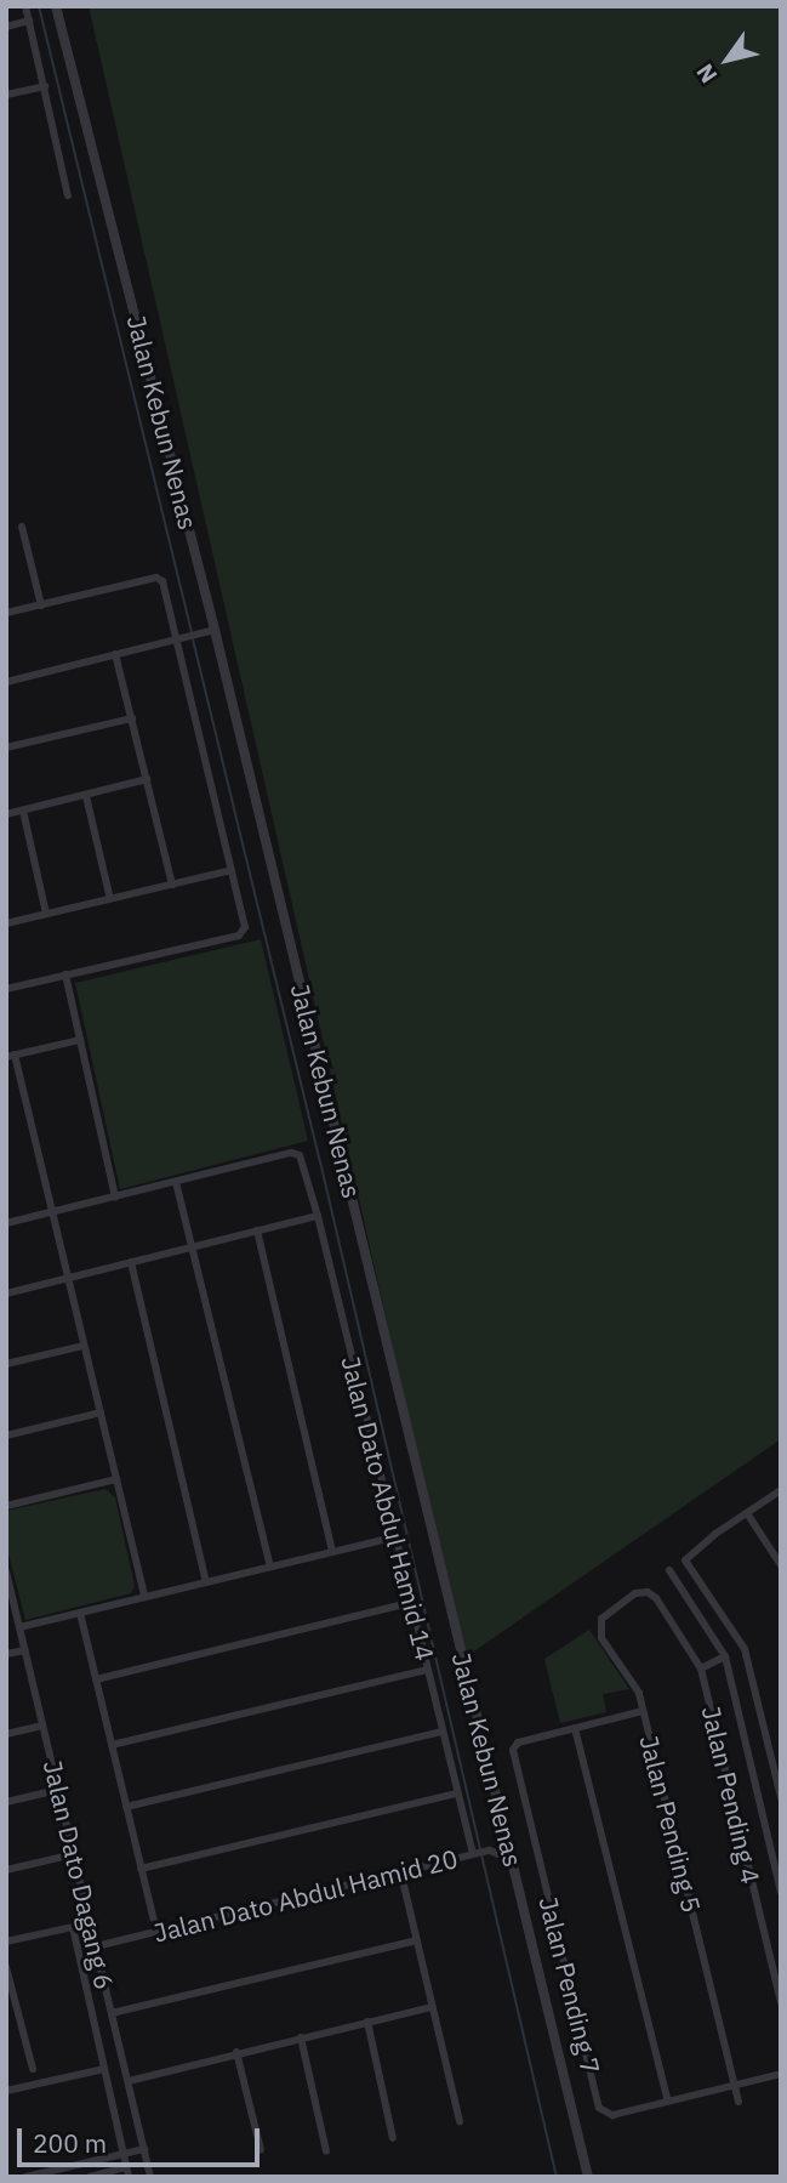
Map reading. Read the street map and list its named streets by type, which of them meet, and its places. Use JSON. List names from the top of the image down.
{
  "streets": {
    "street": [
      "Jalan Kebun Nenas",
      "Jalan Dato Abdul Hamid 14",
      "Jalan Pending 4",
      "Jalan Pending 5",
      "Jalan Dato Dagang 6",
      "Jalan Dato Abdul Hamid 20",
      "Jalan Pending 7"
    ]
  },
  "crossings": [
    ["Jalan Kebun Nenas", "Jalan Dato Abdul Hamid 20"],
    ["Jalan Dato Abdul Hamid 14", "Jalan Dato Abdul Hamid 20"],
    ["Jalan Pending 4", "Jalan Pending 5"],
    ["Jalan Pending 5", "Jalan Pending 7"],
    ["Jalan Dato Dagang 6", "Jalan Dato Abdul Hamid 20"]
  ],
  "scale_bar": "200 m",
  "north": "bottom left"
}
